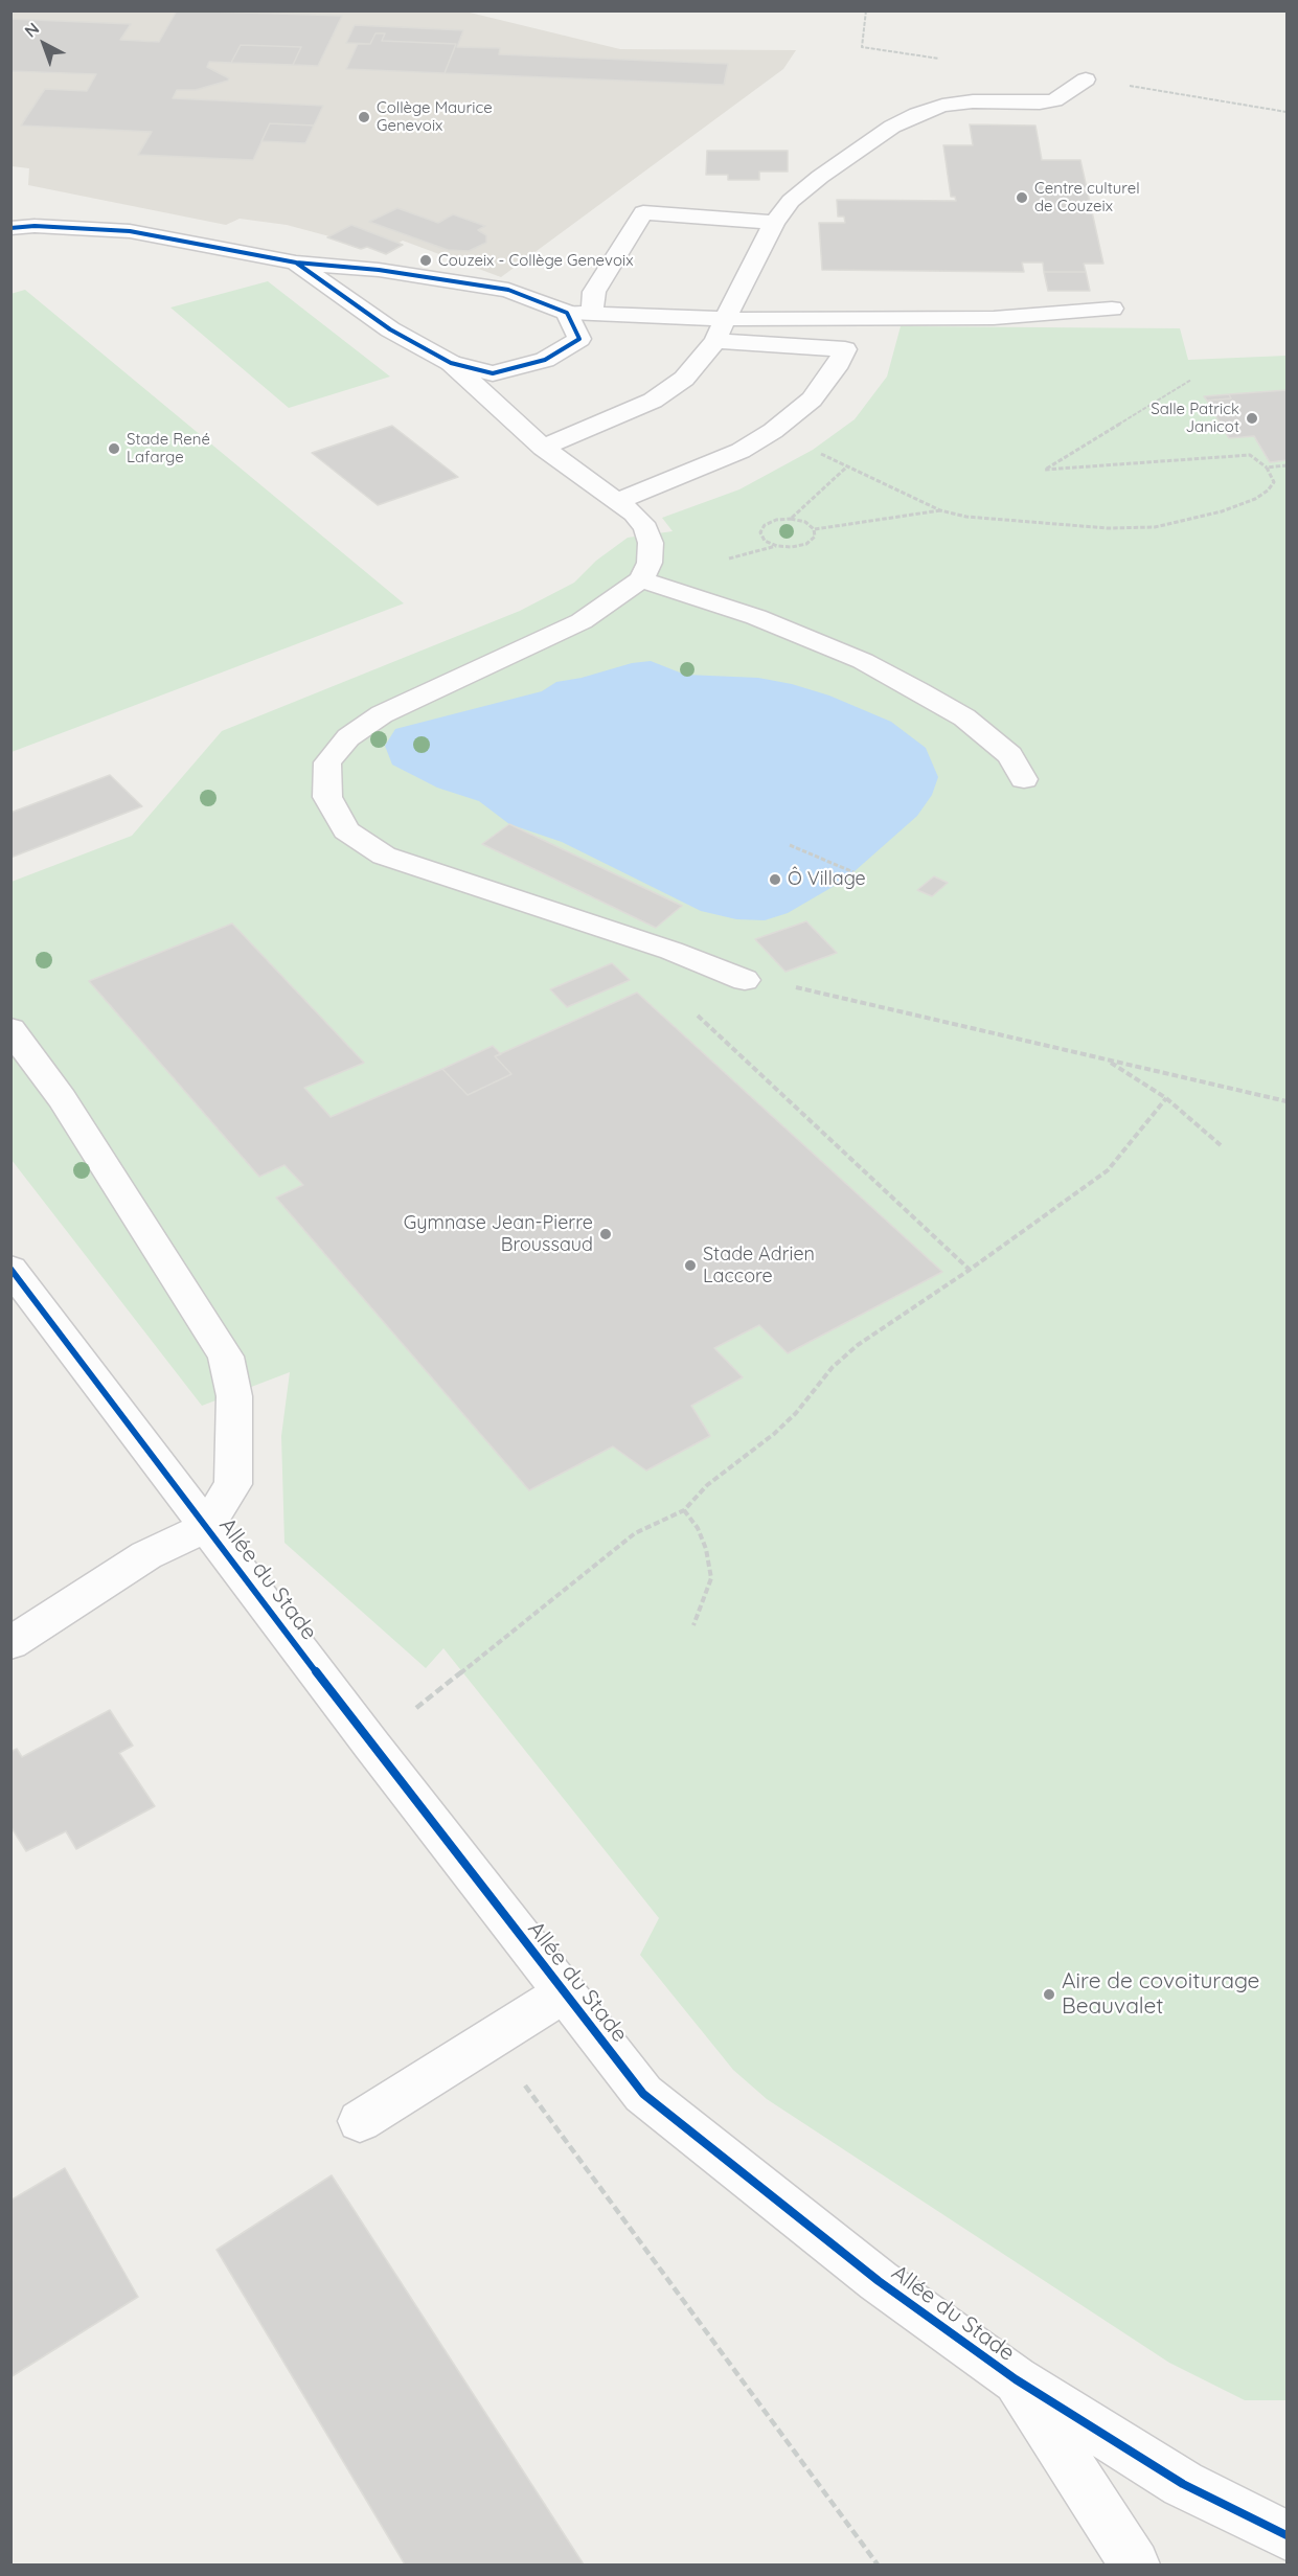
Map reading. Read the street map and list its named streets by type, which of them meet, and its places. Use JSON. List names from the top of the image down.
{
  "streets": {
    "street": ["Allée du Stade"]
  },
  "places": [
    "Collège Maurice Genevoix",
    "Centre culturel de Couzeix",
    "Couzeix - Collège Genevoix",
    "Salle Patrick Janicot",
    "Stade René Lafarge",
    "Ô Village",
    "Gymnase Jean-Pierre Broussaud",
    "Stade Adrien Laccore",
    "Aire de covoiturage Beauvalet"
  ],
  "north": "top left"
}
